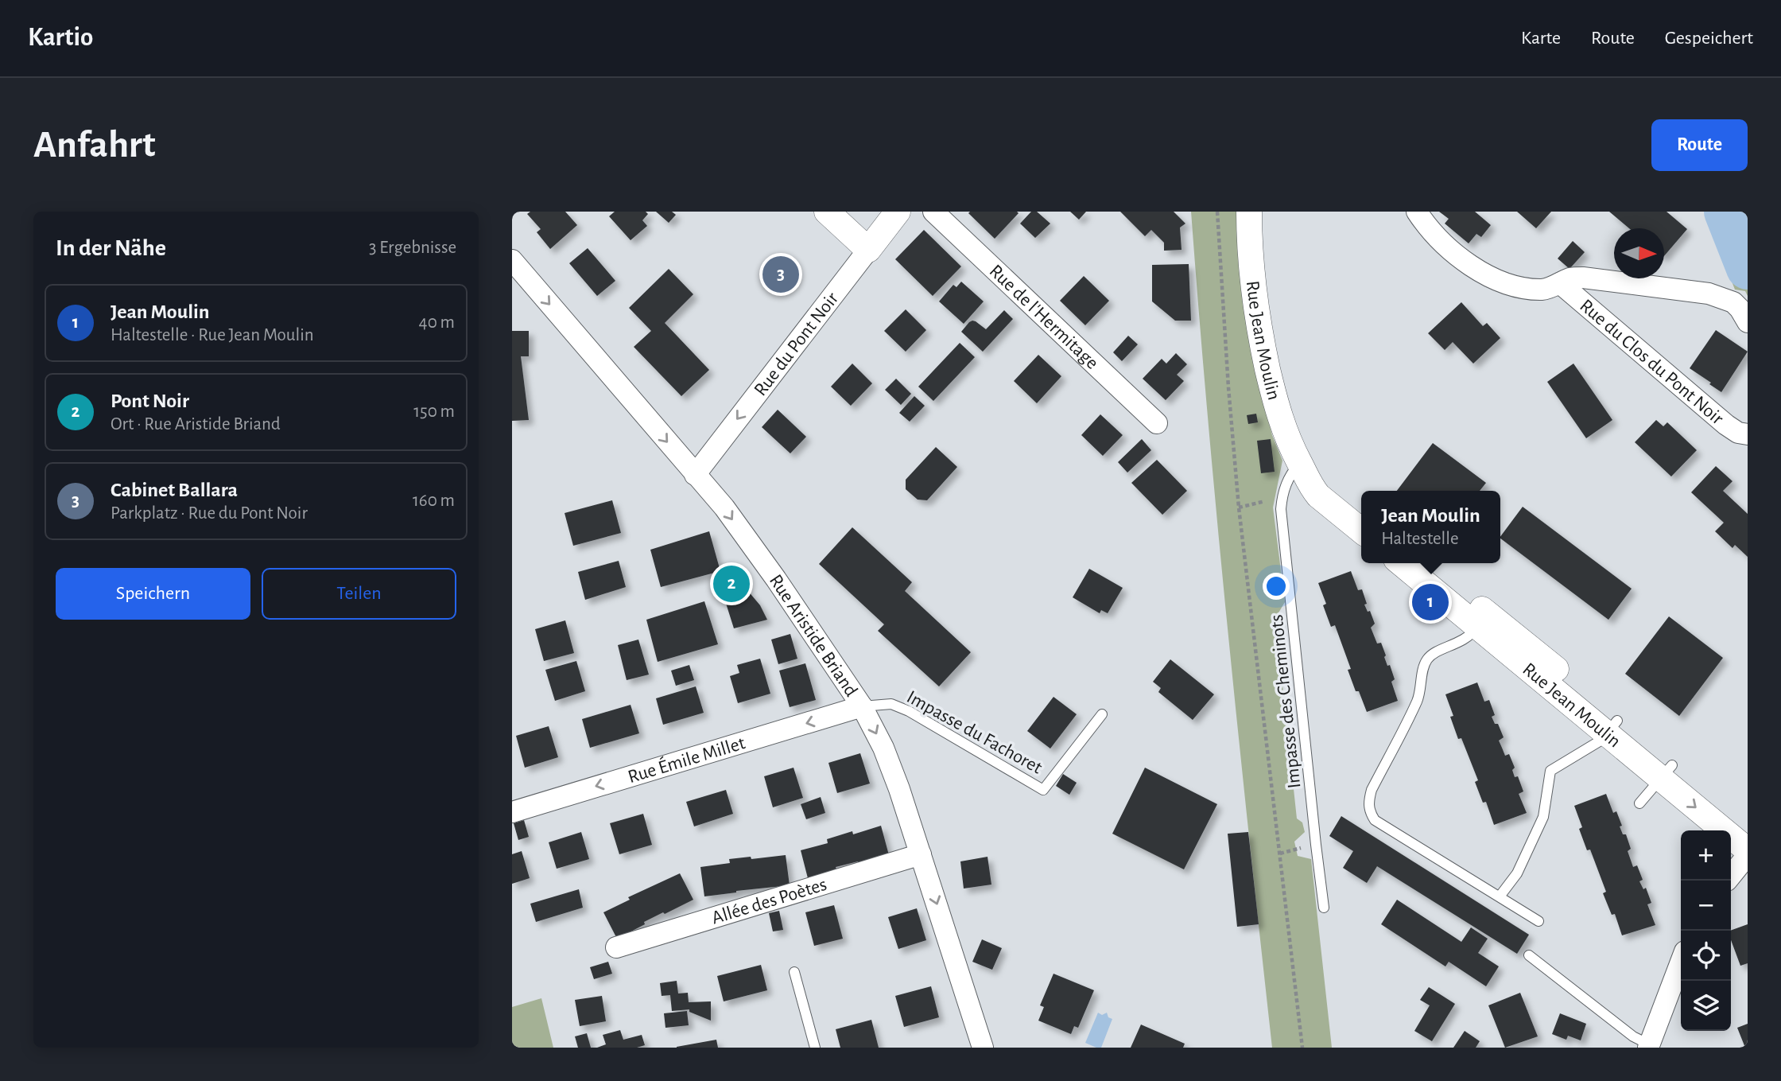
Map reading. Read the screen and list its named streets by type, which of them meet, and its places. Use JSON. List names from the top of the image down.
{
  "streets": {
    "street": [
      "Rue de l'Hermitage",
      "Rue Jean Moulin",
      "Rue du Pont Noir",
      "Rue du Clos du Pont Noir",
      "Rue Aristide Briand",
      "Rue Émile Millet",
      "Allée des Poètes"
    ],
    "lane": ["Impasse des Cheminots", "Impasse du Fachoret"]
  },
  "crossings": [
    ["Rue Jean Moulin", "Impasse des Cheminots"],
    ["Rue du Pont Noir", "Rue Aristide Briand"],
    ["Rue Aristide Briand", "Impasse du Fachoret"],
    ["Rue Aristide Briand", "Rue Émile Millet"],
    ["Rue Aristide Briand", "Allée des Poètes"],
    ["Impasse du Fachoret", "Rue Émile Millet"]
  ],
  "one_way": ["Rue du Pont Noir", "Rue Aristide Briand", "Rue Émile Millet"],
  "north": "right",
  "page": {
    "header": "Kartio",
    "nav": ["Karte", "Route", "Gespeichert"],
    "buttons": [
      "Route",
      ["Speichern", "Teilen"]
    ],
    "title": "Anfahrt",
    "heading": ["In der Nähe", "3 Ergebnisse"],
    "pins": ["3", "2", "1"],
    "list": [
      {
        "mark": "1",
        "name": "Jean Moulin",
        "note": "Haltestelle · Rue Jean Moulin",
        "value": "40 m"
      },
      {
        "mark": "2",
        "name": "Pont Noir",
        "note": "Ort · Rue Aristide Briand",
        "value": "150 m"
      },
      {
        "mark": "3",
        "name": "Cabinet Ballara",
        "note": "Parkplatz · Rue du Pont Noir",
        "value": "160 m"
      }
    ],
    "popup": ["Jean Moulin", "Haltestelle"],
    "map_buttons": ["+", "−"]
  }
}
